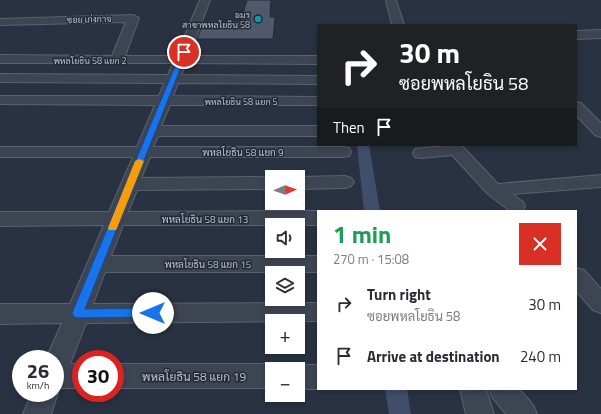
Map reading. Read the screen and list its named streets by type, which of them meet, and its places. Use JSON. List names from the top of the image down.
{
  "streets": {
    "street": [
      "ซอย เก่งกาจ",
      "พหลโยธิน 58 แยก 2",
      "พหลโยธิน 58 แยก 5",
      "พหลโยธิน 58 แยก 9",
      "พหลโยธิน 58 แยก 13",
      "พหลโยธิน 58 แยก 15",
      "พหลโยธิน 58 แยก 19"
    ]
  },
  "crossings": [
    ["ซอย เก่งกาจ", "พหลโยธิน 58 แยก 2"]
  ],
  "places": ["อมร สาขาพหลโยธิน 58"],
  "north": "right",
  "page": {
    "turn": ["30 m", "ซอยพหลโยธิน 58"],
    "then": "Then",
    "map_buttons": ["+", "−"],
    "heading": ["1 min", "270 m · 15:08"],
    "list": [
      {
        "name": "Turn right",
        "note": "ซอยพหลโยธิน 58",
        "value": "30 m"
      },
      {
        "name": "Arrive at destination",
        "value": "240 m"
      }
    ],
    "speed": "26 km/h",
    "limit": "30"
  }
}
